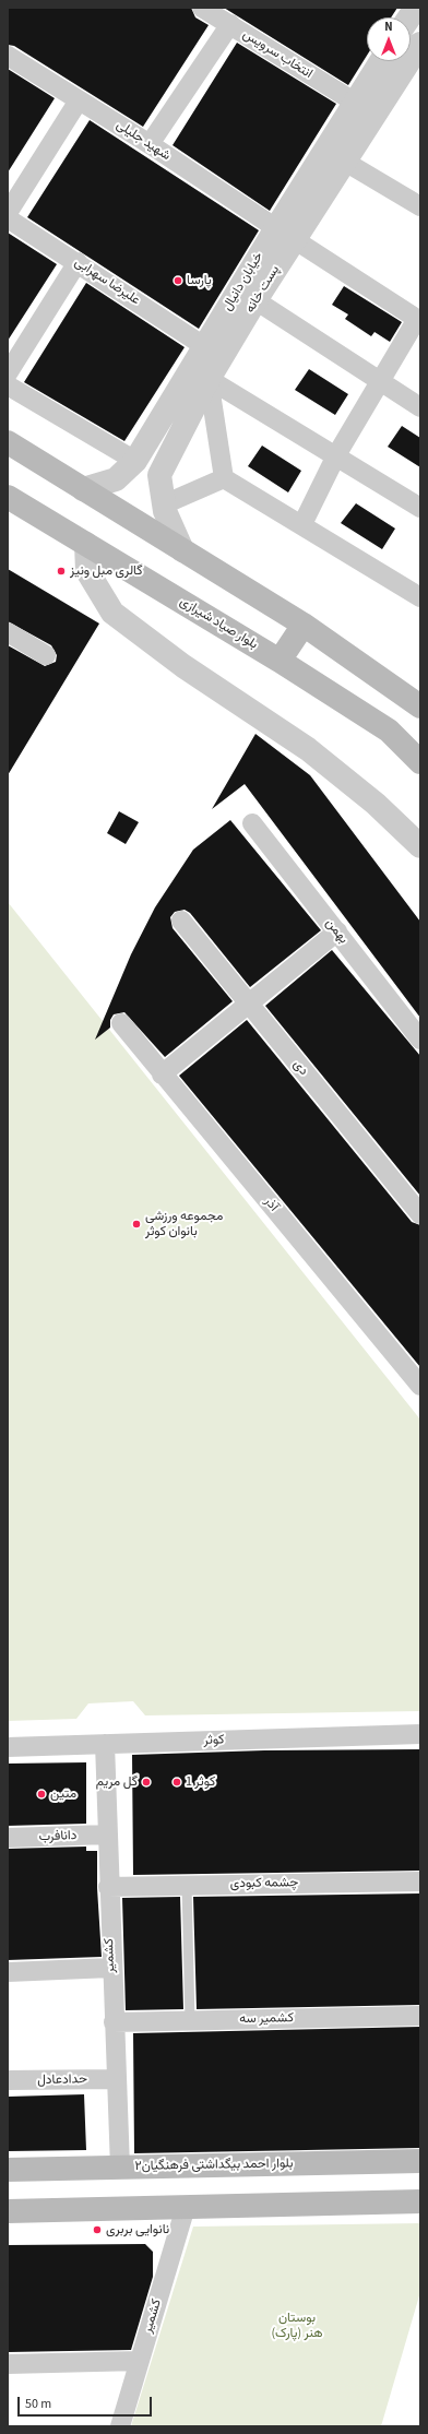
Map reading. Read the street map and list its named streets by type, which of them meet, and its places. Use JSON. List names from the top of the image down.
{
  "streets": {
    "main road": ["بلوار صیاد شیرازی", "بلوار احمد بیگداشتی فرهنگیان۲"],
    "street": [
      "انتخاب سرویس",
      "شهید جلیلی",
      "علیرضا سهرابی",
      "خیابان دانیال",
      "پست خانه",
      "بهمن",
      "دی",
      "آذر",
      "کوثر",
      "دانافرب",
      "چشمه کبودی",
      "کشمیر",
      "کشمیر سه",
      "حدادعادل"
    ]
  },
  "crossings": [
    ["انتخاب سرویس", "خیابان دانیال"],
    ["شهید جلیلی", "خیابان دانیال"],
    ["شهید جلیلی", "پست خانه"],
    ["علیرضا سهرابی", "خیابان دانیال"],
    ["خیابان دانیال", "پست خانه"],
    ["کوثر", "کشمیر"],
    ["دانافرب", "کشمیر"],
    ["چشمه کبودی", "کشمیر"],
    ["کشمیر", "کشمیر سه"],
    ["کشمیر", "حدادعادل"],
    ["کشمیر", "بلوار احمد بیگداشتی فرهنگیان۲"]
  ],
  "parks": ["بوستان (پارک) هنر"],
  "places": [
    "پارسا",
    "گالری مبل ونیز",
    "مجموعه ورزشی بانوان کوثر",
    "گل مریم",
    "کوثر 1",
    "متین",
    "نانوایی بربری"
  ],
  "scale_bar": "50 m",
  "north": "top"
}
